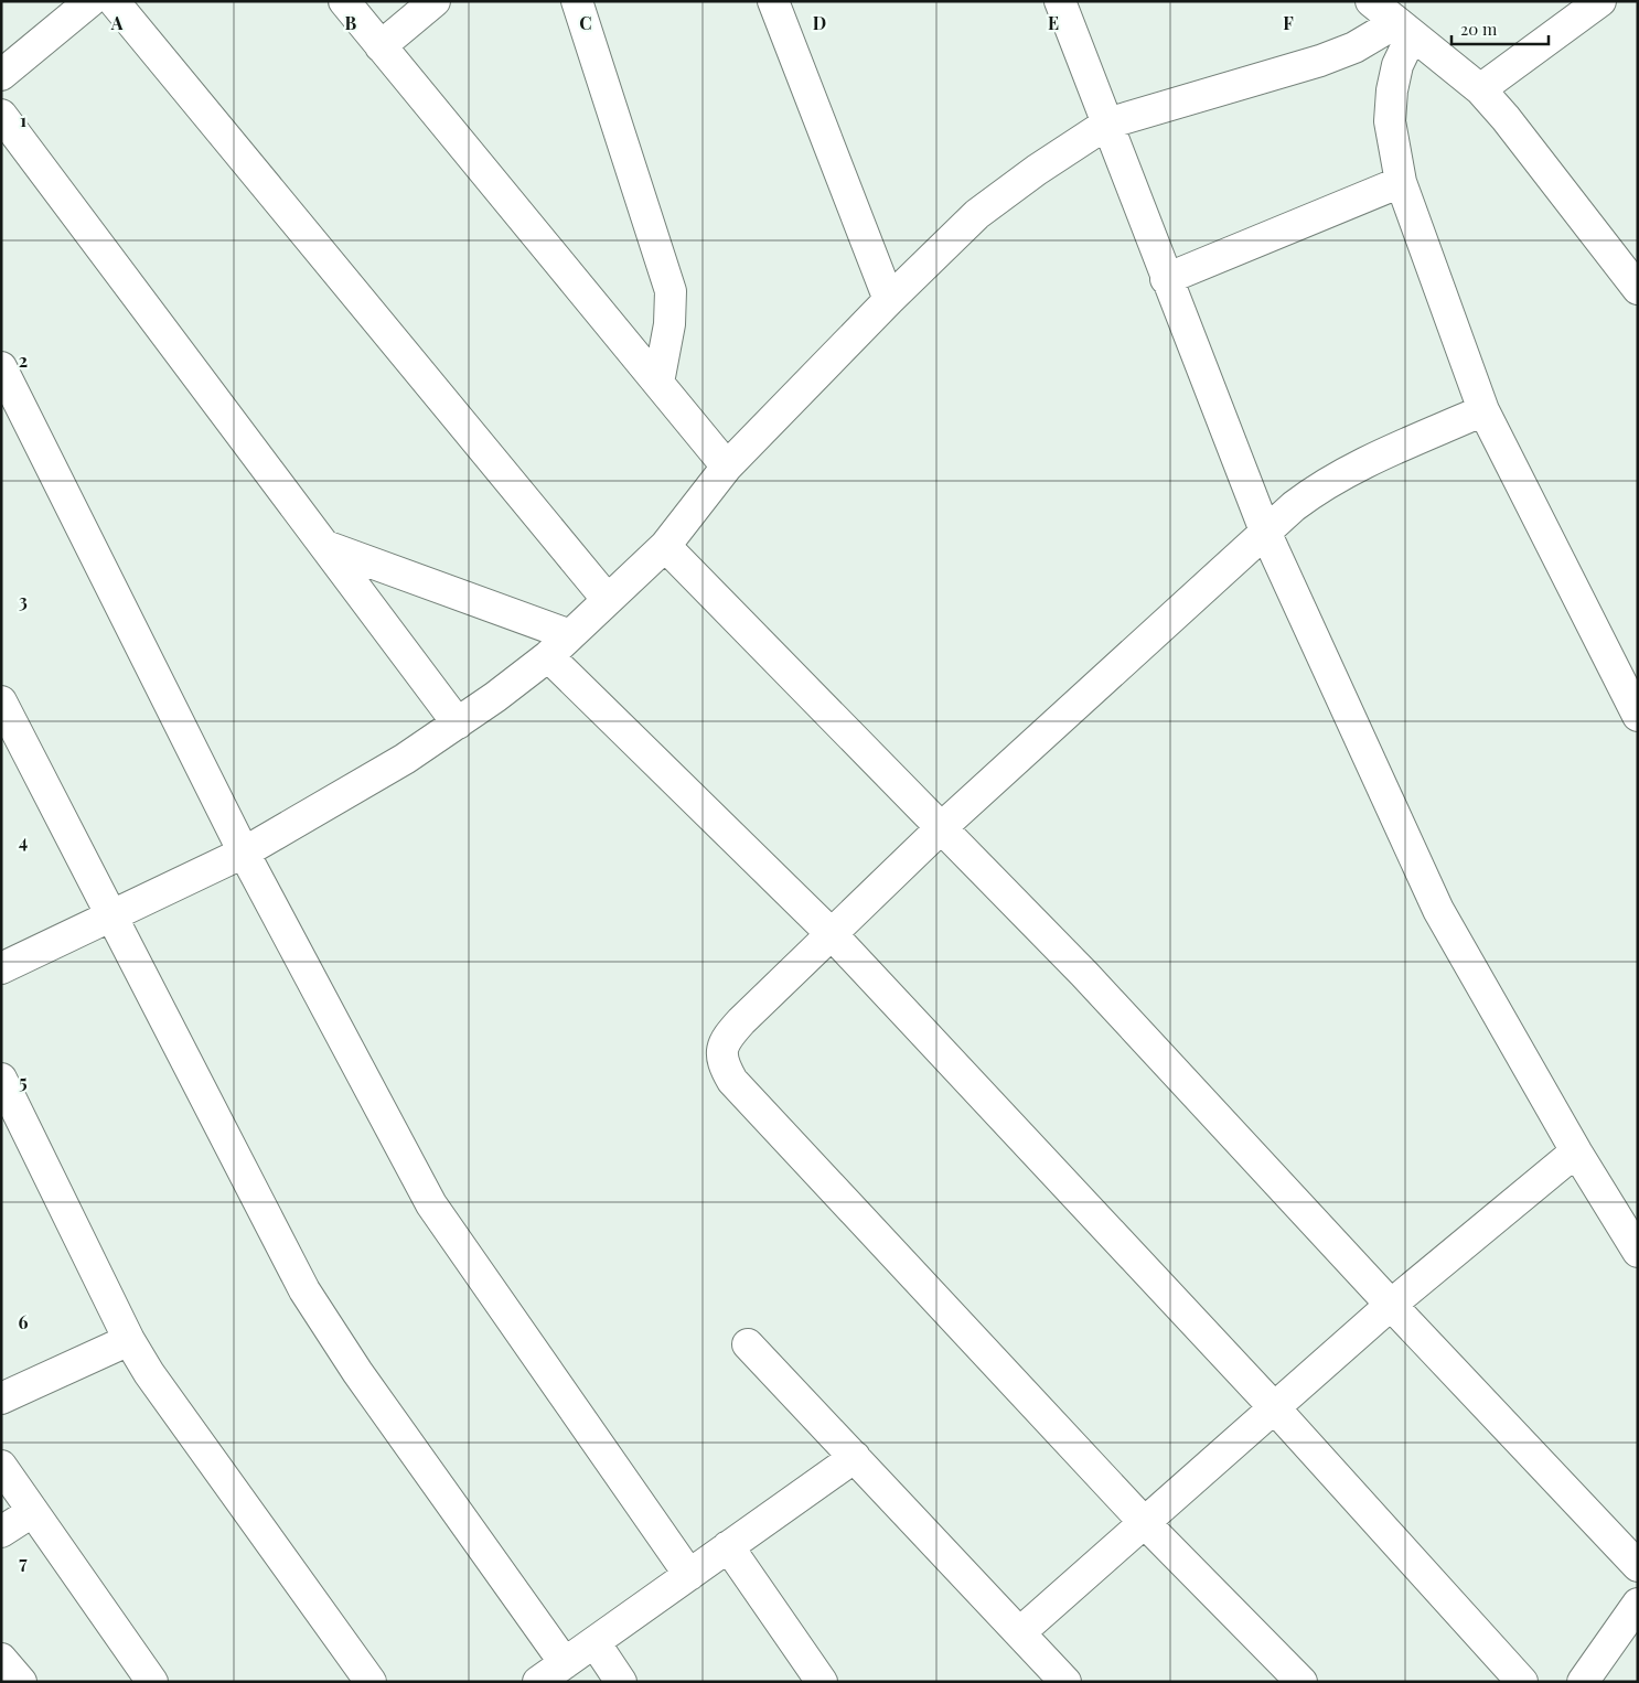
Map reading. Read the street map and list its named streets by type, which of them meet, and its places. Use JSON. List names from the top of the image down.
{
  "scale_bar": "20 m",
  "grid": {
    "columns": [
      "A",
      "B",
      "C",
      "D",
      "E",
      "F"
    ],
    "rows": [
      "1",
      "2",
      "3",
      "4",
      "5",
      "6",
      "7"
    ]
  }
}
